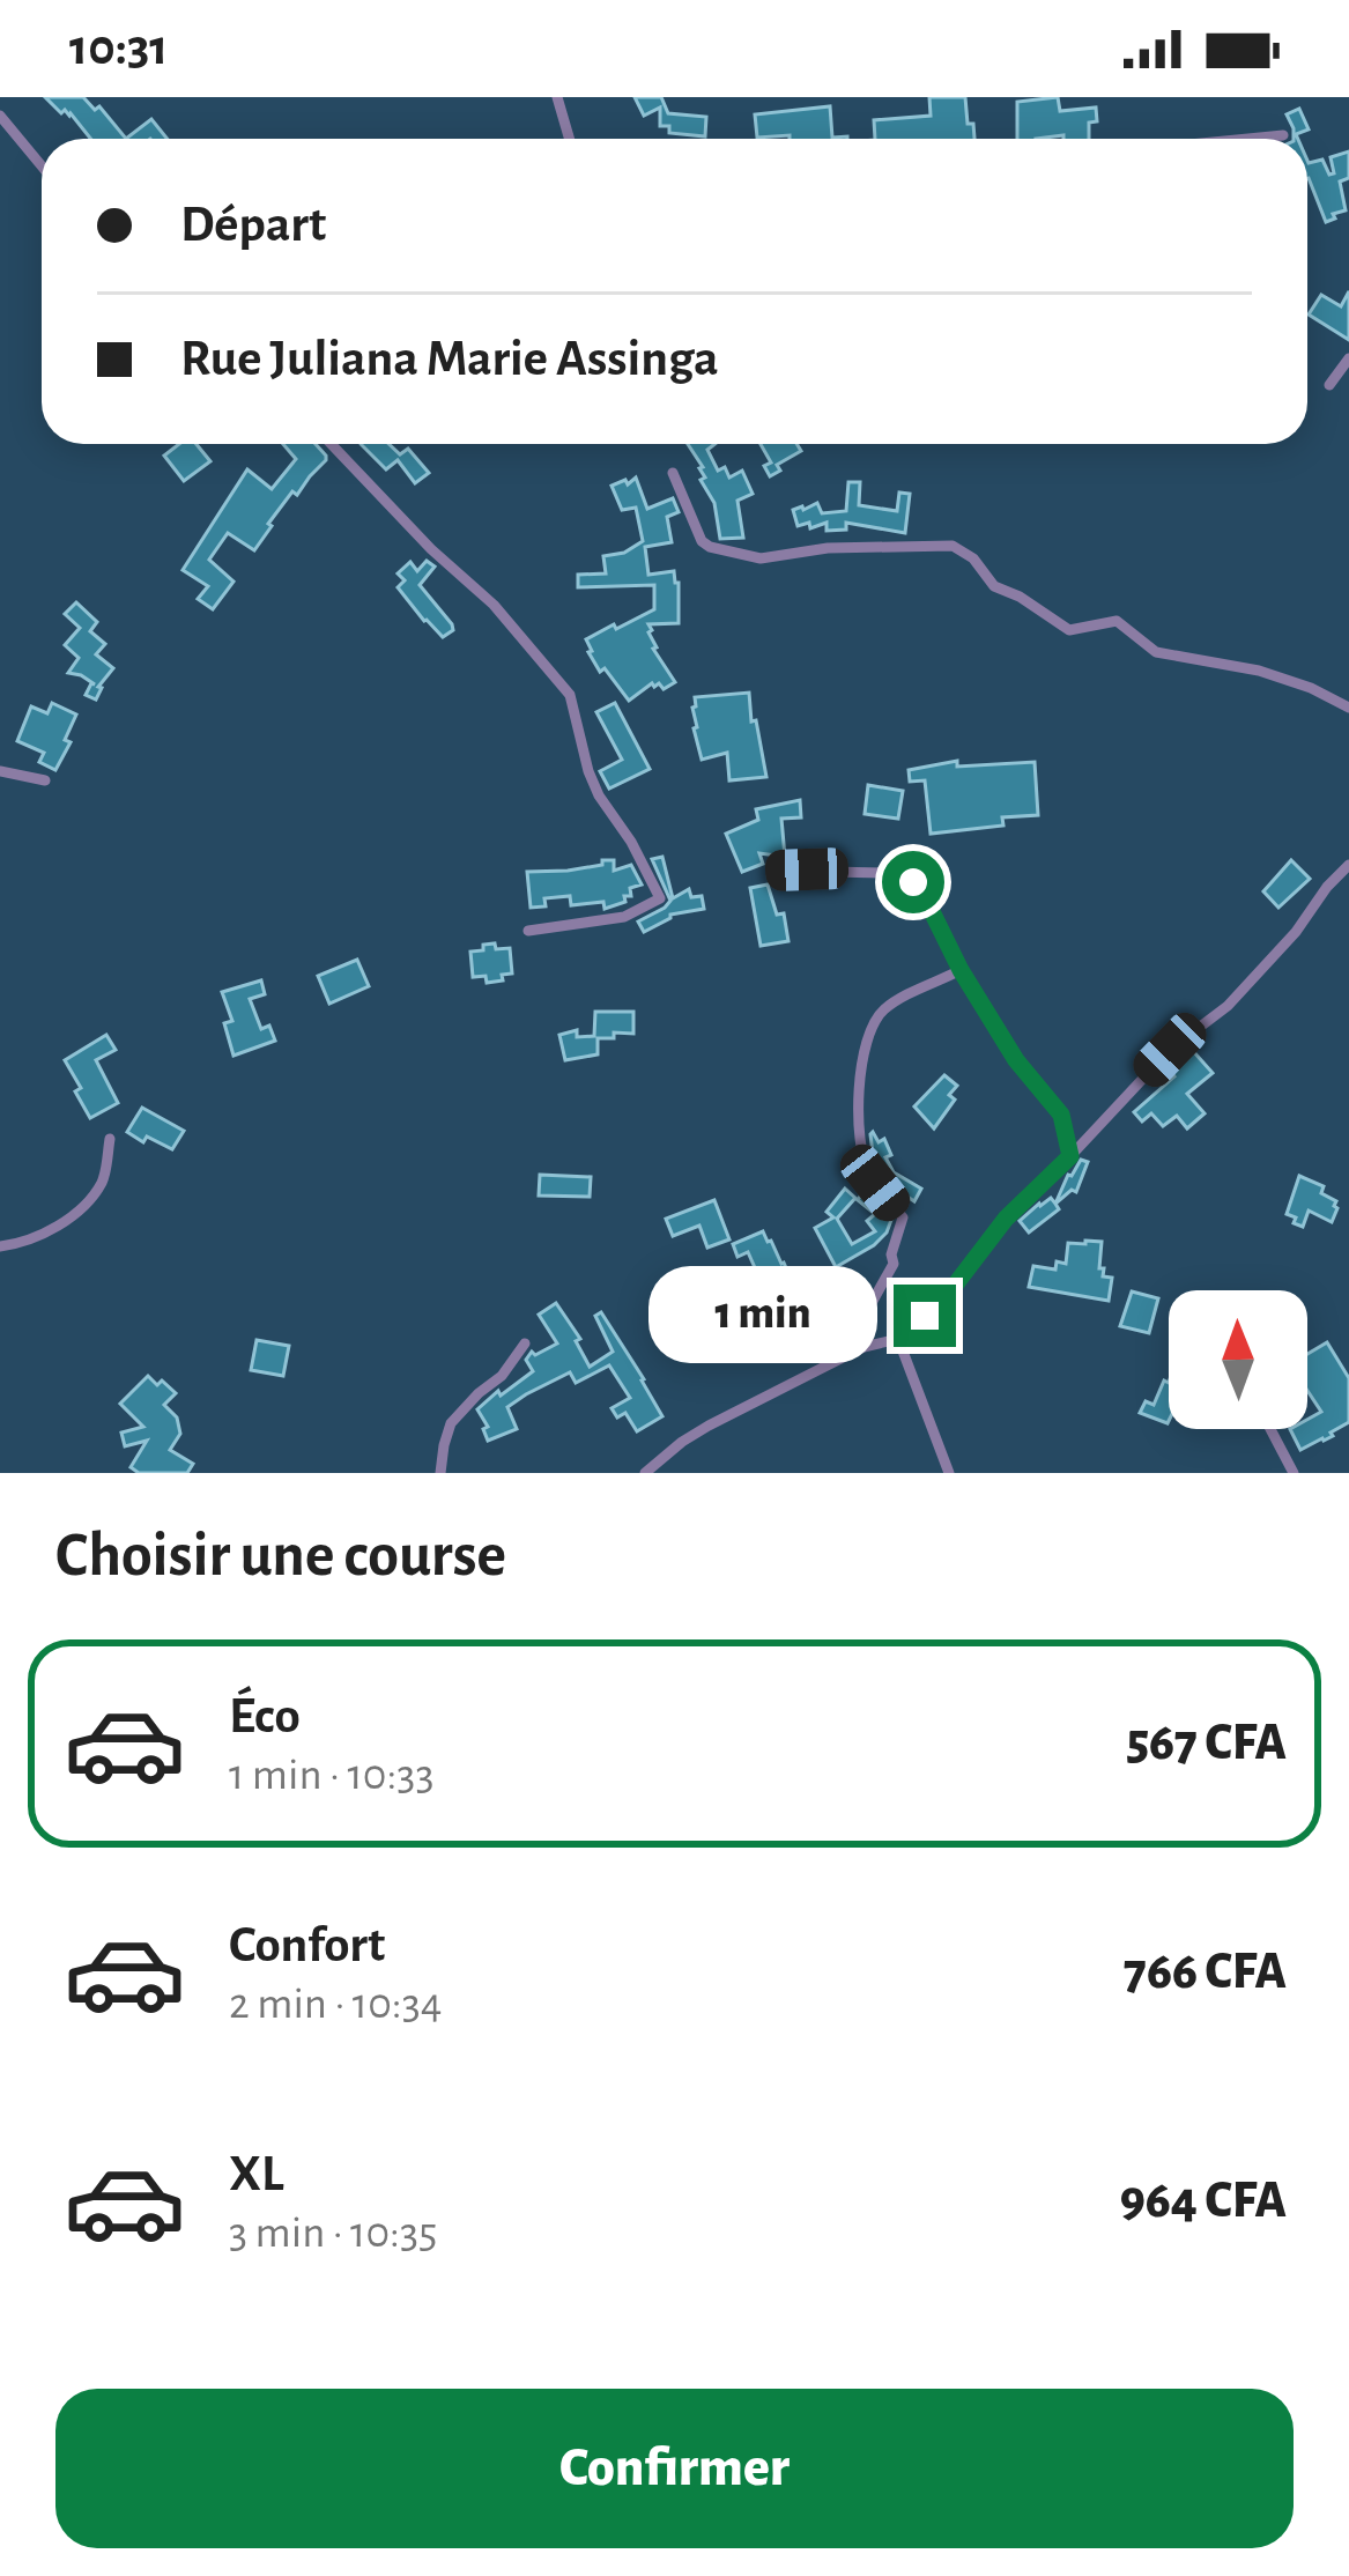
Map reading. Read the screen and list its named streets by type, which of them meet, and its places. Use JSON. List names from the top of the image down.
{
  "north": "top",
  "page": {
    "status": "10:31",
    "banner": ["Départ", "Rue Juliana Marie Assinga"],
    "bubble": "1 min",
    "heading": "Choisir une course",
    "list": [
      {
        "name": "Éco",
        "note": "1 min · 10:33",
        "value": "567 CFA"
      },
      {
        "name": "Confort",
        "note": "2 min · 10:34",
        "value": "766 CFA"
      },
      {
        "name": "XL",
        "note": "3 min · 10:35",
        "value": "964 CFA"
      }
    ],
    "buttons": "Confirmer"
  }
}
